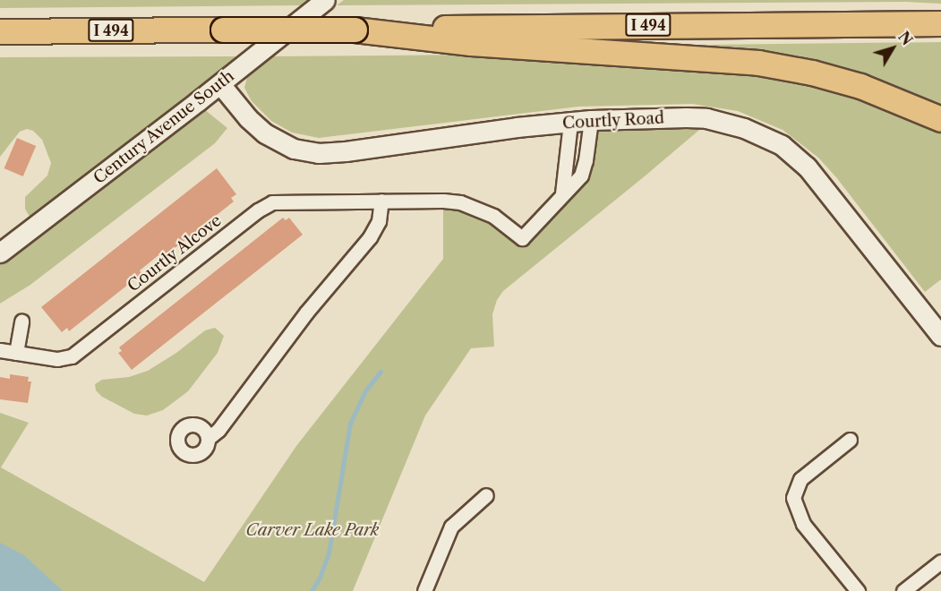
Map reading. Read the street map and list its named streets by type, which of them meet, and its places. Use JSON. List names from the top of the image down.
{
  "streets": {
    "highway": ["I 494"],
    "street": ["Courtly Road", "Century Avenue South", "Courtly Alcove"]
  },
  "crossings": [
    ["Courtly Road", "Century Avenue South"],
    ["Courtly Road", "Courtly Alcove"]
  ],
  "parks": ["Carver Lake Park"],
  "north": "top right"
}
